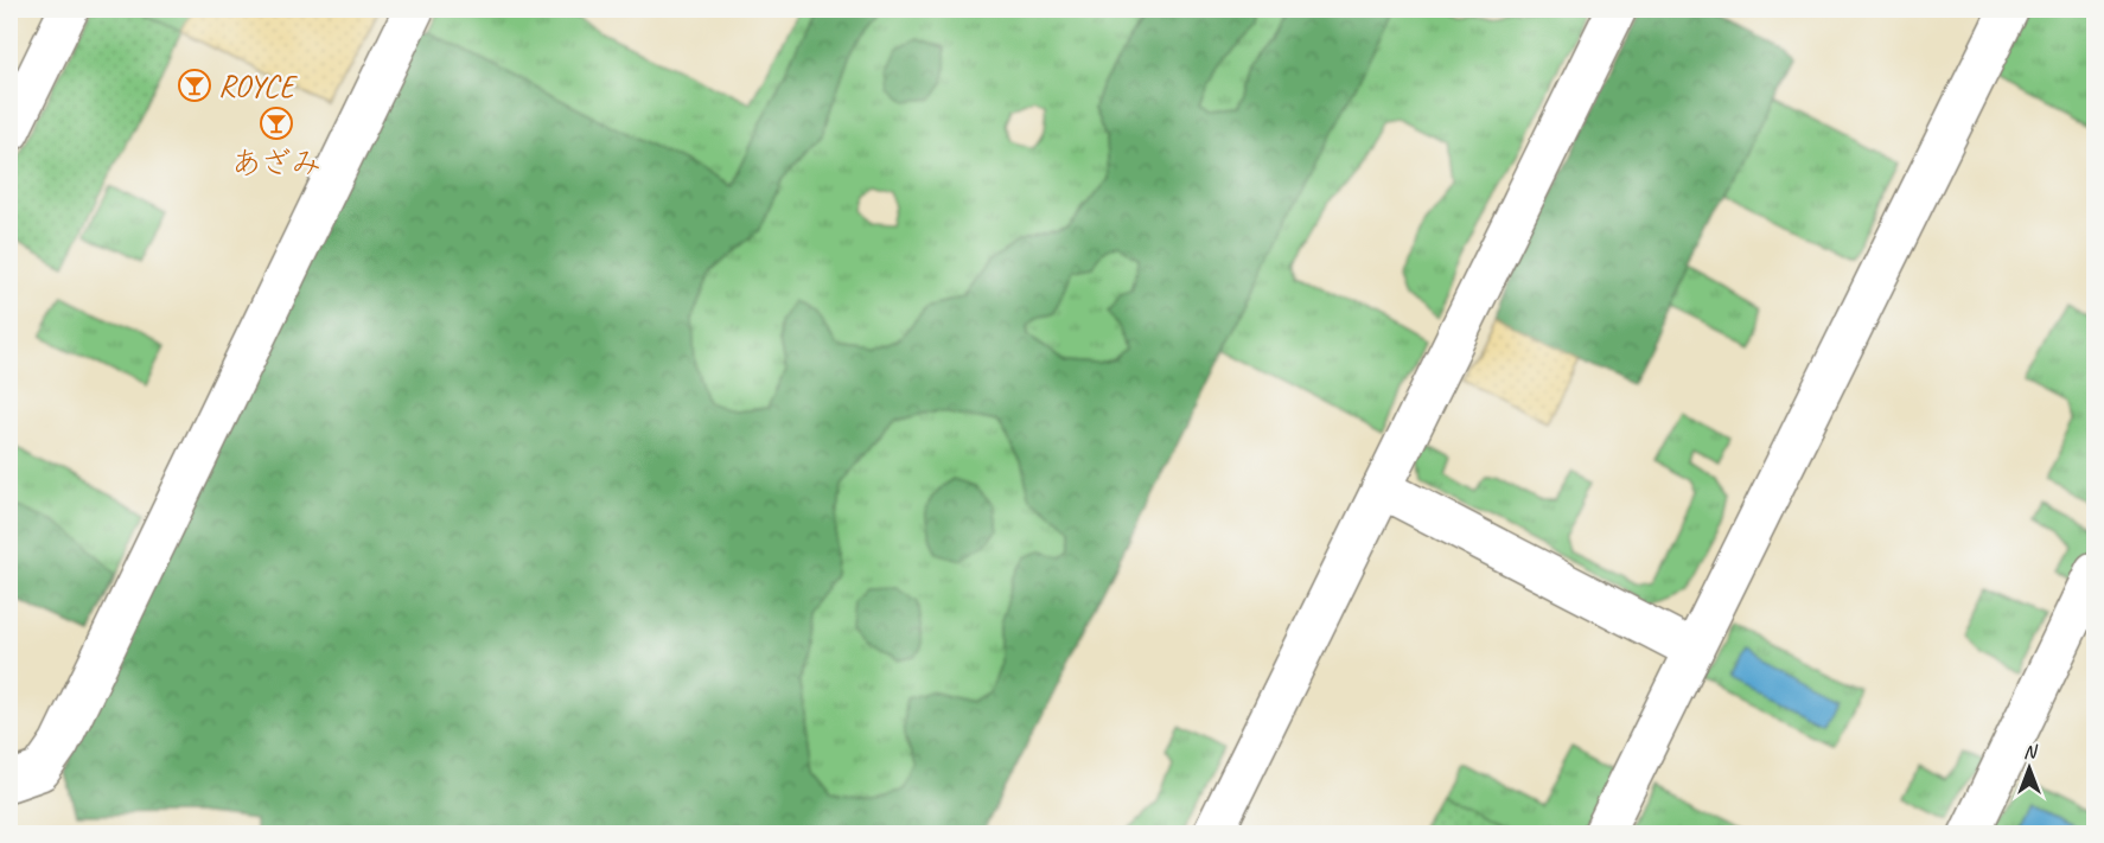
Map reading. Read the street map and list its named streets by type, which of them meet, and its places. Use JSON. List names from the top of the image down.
{
  "places": {
    "bar": ["ROYCE", "あざみ"]
  },
  "north": "top"
}
